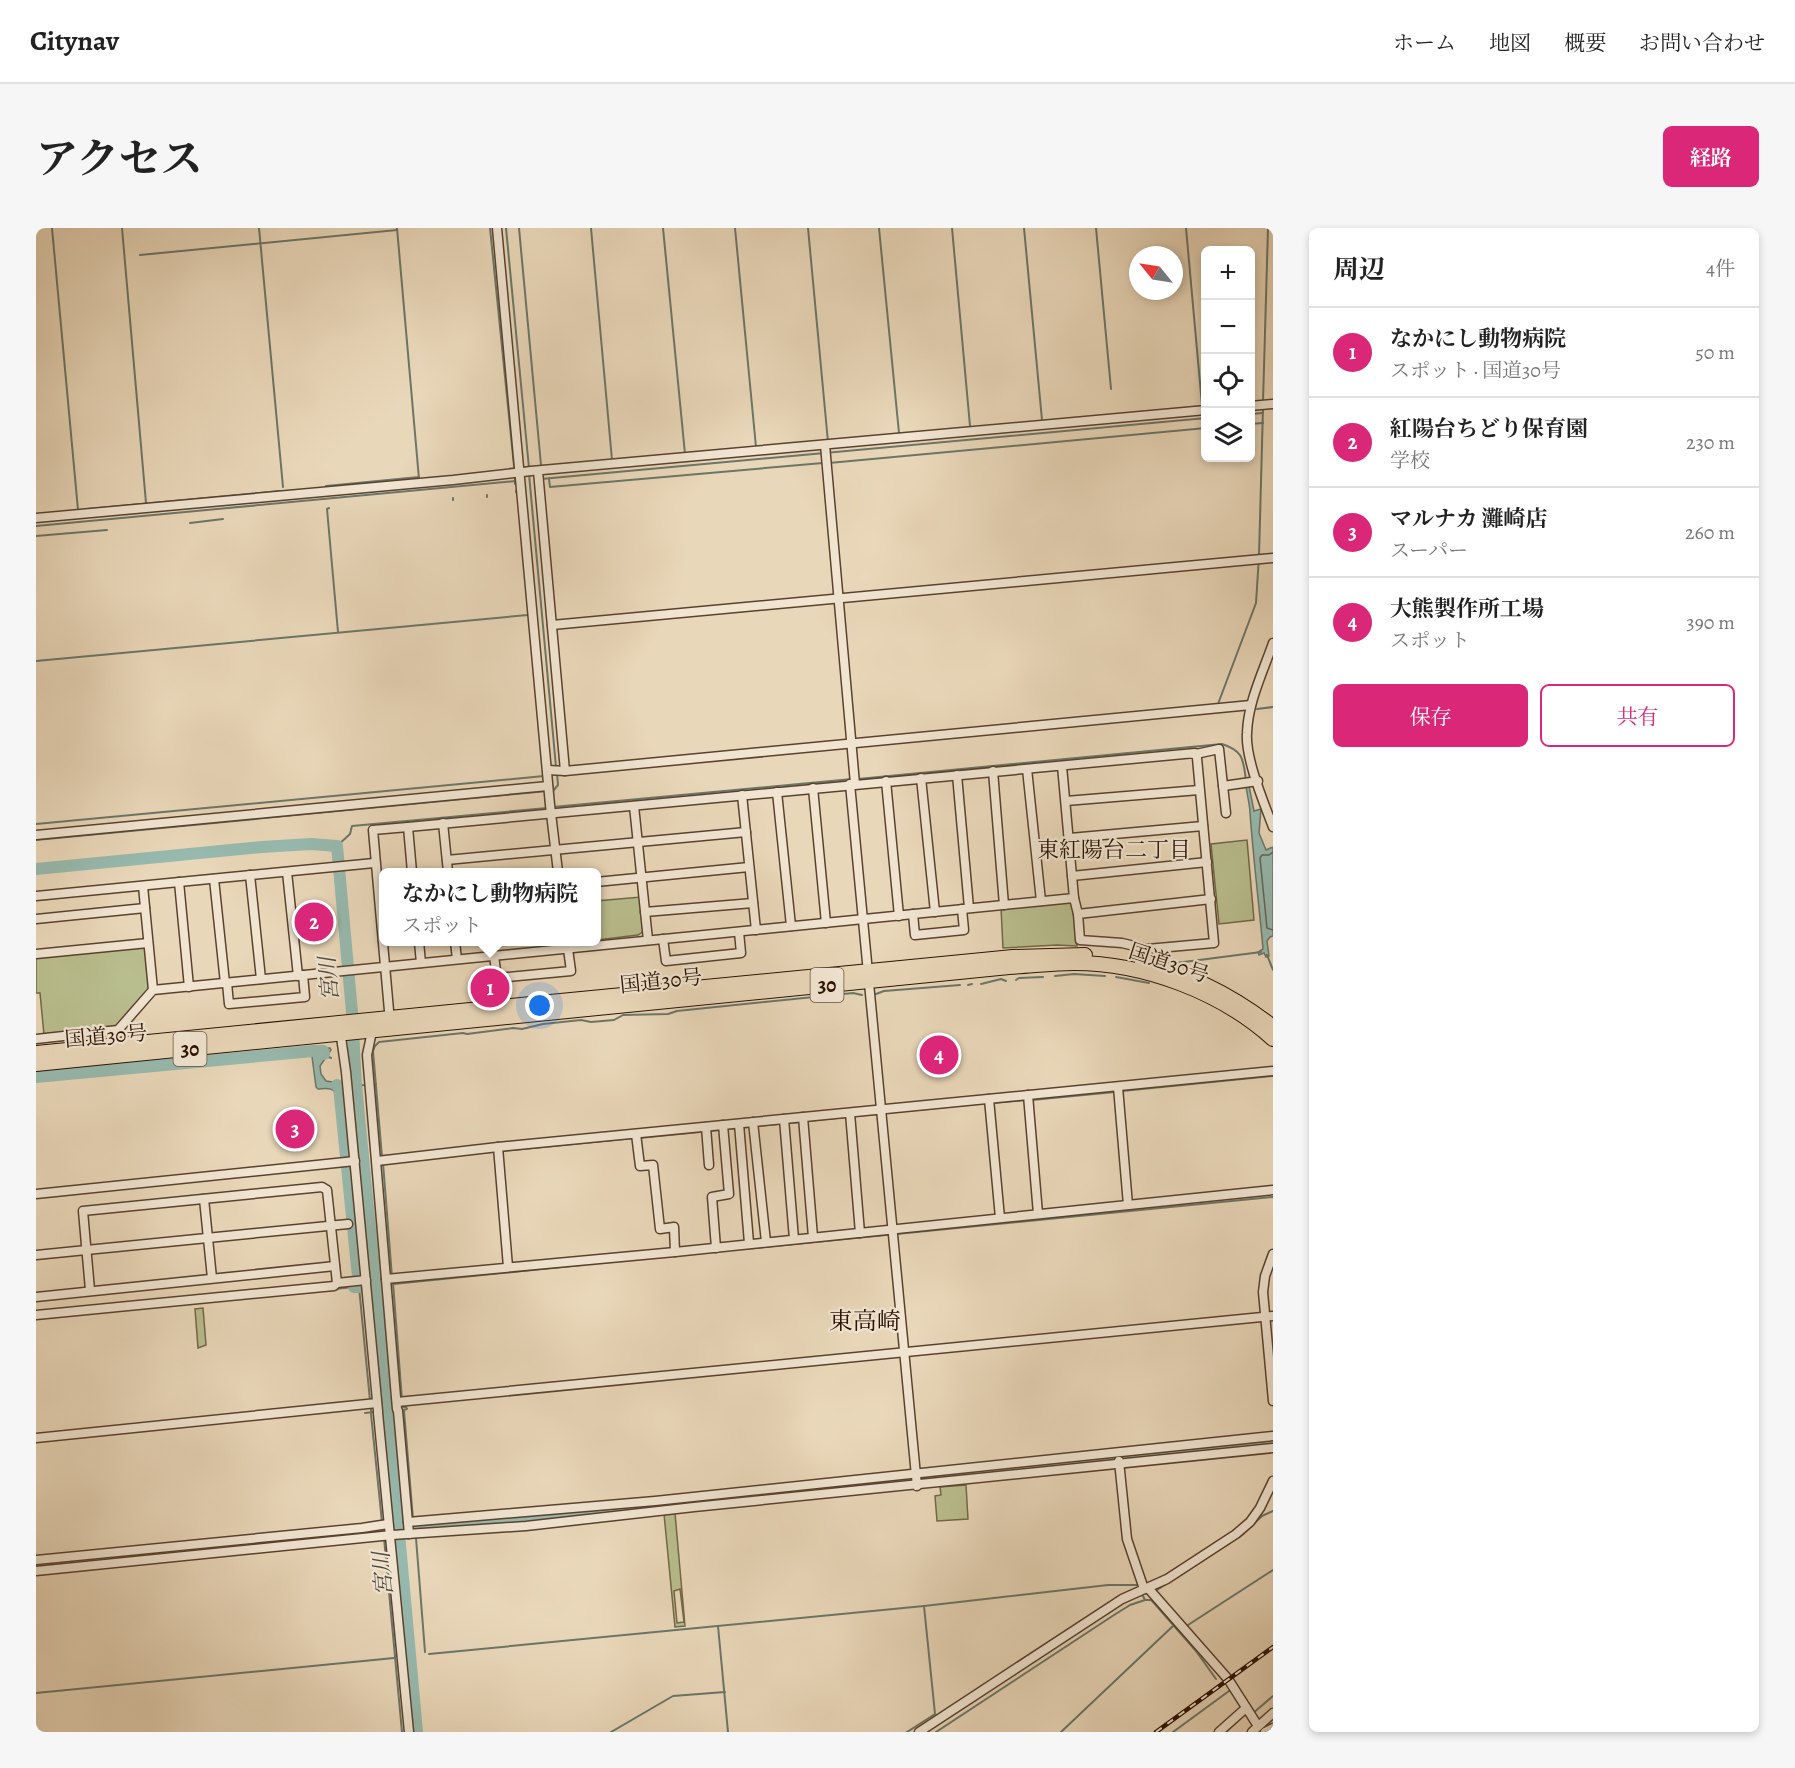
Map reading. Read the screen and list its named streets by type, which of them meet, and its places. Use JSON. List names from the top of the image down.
{
  "streets": {
    "highway": ["国道30号", "30"]
  },
  "districts": ["東紅陽台二丁目", "東高崎"],
  "water": ["宮川"],
  "north": "top left",
  "page": {
    "header": "Citynav",
    "nav": [
      "ホーム",
      "地図",
      "概要",
      "お問い合わせ"
    ],
    "title": "アクセス",
    "buttons": [
      "経路",
      ["保存", "共有"]
    ],
    "heading": ["周辺", "4件"],
    "map_buttons": ["+", "−"],
    "list": [
      {
        "mark": "1",
        "name": "なかにし動物病院",
        "note": "スポット · 国道30号",
        "value": "50 m"
      },
      {
        "mark": "2",
        "name": "紅陽台ちどり保育園",
        "note": "学校",
        "value": "230 m"
      },
      {
        "mark": "3",
        "name": "マルナカ 灘崎店",
        "note": "スーパー",
        "value": "260 m"
      },
      {
        "mark": "4",
        "name": "大熊製作所工場",
        "note": "スポット",
        "value": "390 m"
      }
    ],
    "popup": ["なかにし動物病院", "スポット"],
    "pins": [
      "2",
      "1",
      "4",
      "3"
    ]
  }
}
